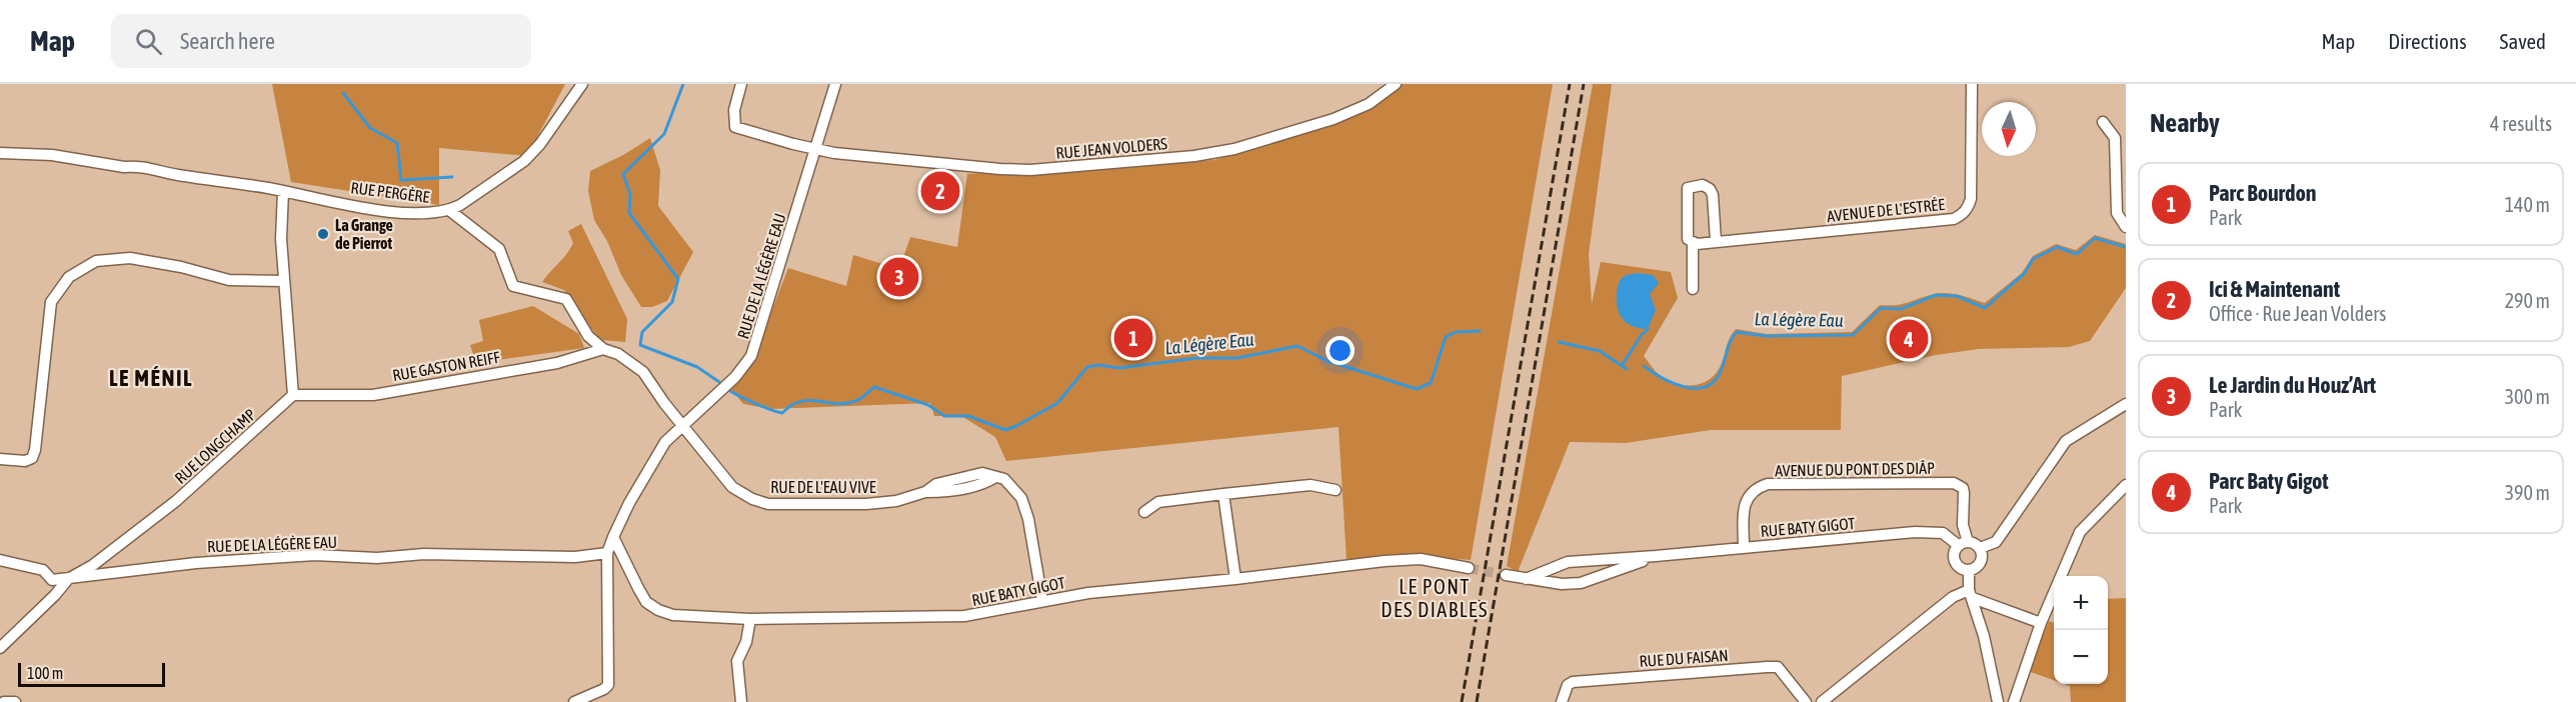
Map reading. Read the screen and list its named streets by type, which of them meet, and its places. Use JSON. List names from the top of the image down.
{
  "streets": {
    "street": [
      "RUE JEAN VOLDERS",
      "RUE PERGÈRE",
      "AVENUE DE L'ESTRÉE",
      "RUE DE LA LÉGÈRE EAU",
      "RUE GASTON REIFF",
      "RUE LONGCHAMP",
      "AVENUE DU PONT DES DIÂP",
      "RUE DE L'EAU VIVE",
      "RUE BATY GIGOT",
      "RUE DU FAISAN"
    ]
  },
  "crossings": [
    ["RUE JEAN VOLDERS", "RUE DE LA LÉGÈRE EAU"],
    ["RUE PERGÈRE", "RUE DE LA LÉGÈRE EAU"],
    ["RUE PERGÈRE", "RUE GASTON REIFF"],
    ["RUE PERGÈRE", "RUE DE L'EAU VIVE"],
    ["RUE DE LA LÉGÈRE EAU", "RUE LONGCHAMP"],
    ["RUE DE LA LÉGÈRE EAU", "RUE DE L'EAU VIVE"],
    ["RUE DE LA LÉGÈRE EAU", "RUE BATY GIGOT"],
    ["RUE GASTON REIFF", "RUE LONGCHAMP"],
    ["AVENUE DU PONT DES DIÂP", "RUE BATY GIGOT"],
    ["RUE DE L'EAU VIVE", "RUE BATY GIGOT"]
  ],
  "districts": ["LE MÉNIL", "LE PONT DES DIABLES"],
  "water": ["La Légère Eau"],
  "places": ["La Grange de Pierrot"],
  "scale_bar": "100 m",
  "north": "bottom",
  "page": {
    "header": "Map",
    "search": "Search here",
    "nav": ["Map", "Directions", "Saved"],
    "heading": ["Nearby", "4 results"],
    "list": [
      {
        "mark": "1",
        "name": "Parc Bourdon",
        "note": "Park",
        "value": "140 m"
      },
      {
        "mark": "2",
        "name": "Ici & Maintenant",
        "note": "Office · Rue Jean Volders",
        "value": "290 m"
      },
      {
        "mark": "3",
        "name": "Le Jardin du Houz’Art",
        "note": "Park",
        "value": "300 m"
      },
      {
        "mark": "4",
        "name": "Parc Baty Gigot",
        "note": "Park",
        "value": "390 m"
      }
    ],
    "pins": [
      "2",
      "3",
      "1",
      "4"
    ],
    "map_buttons": ["+", "−"],
    "scale": "100 m"
  }
}
